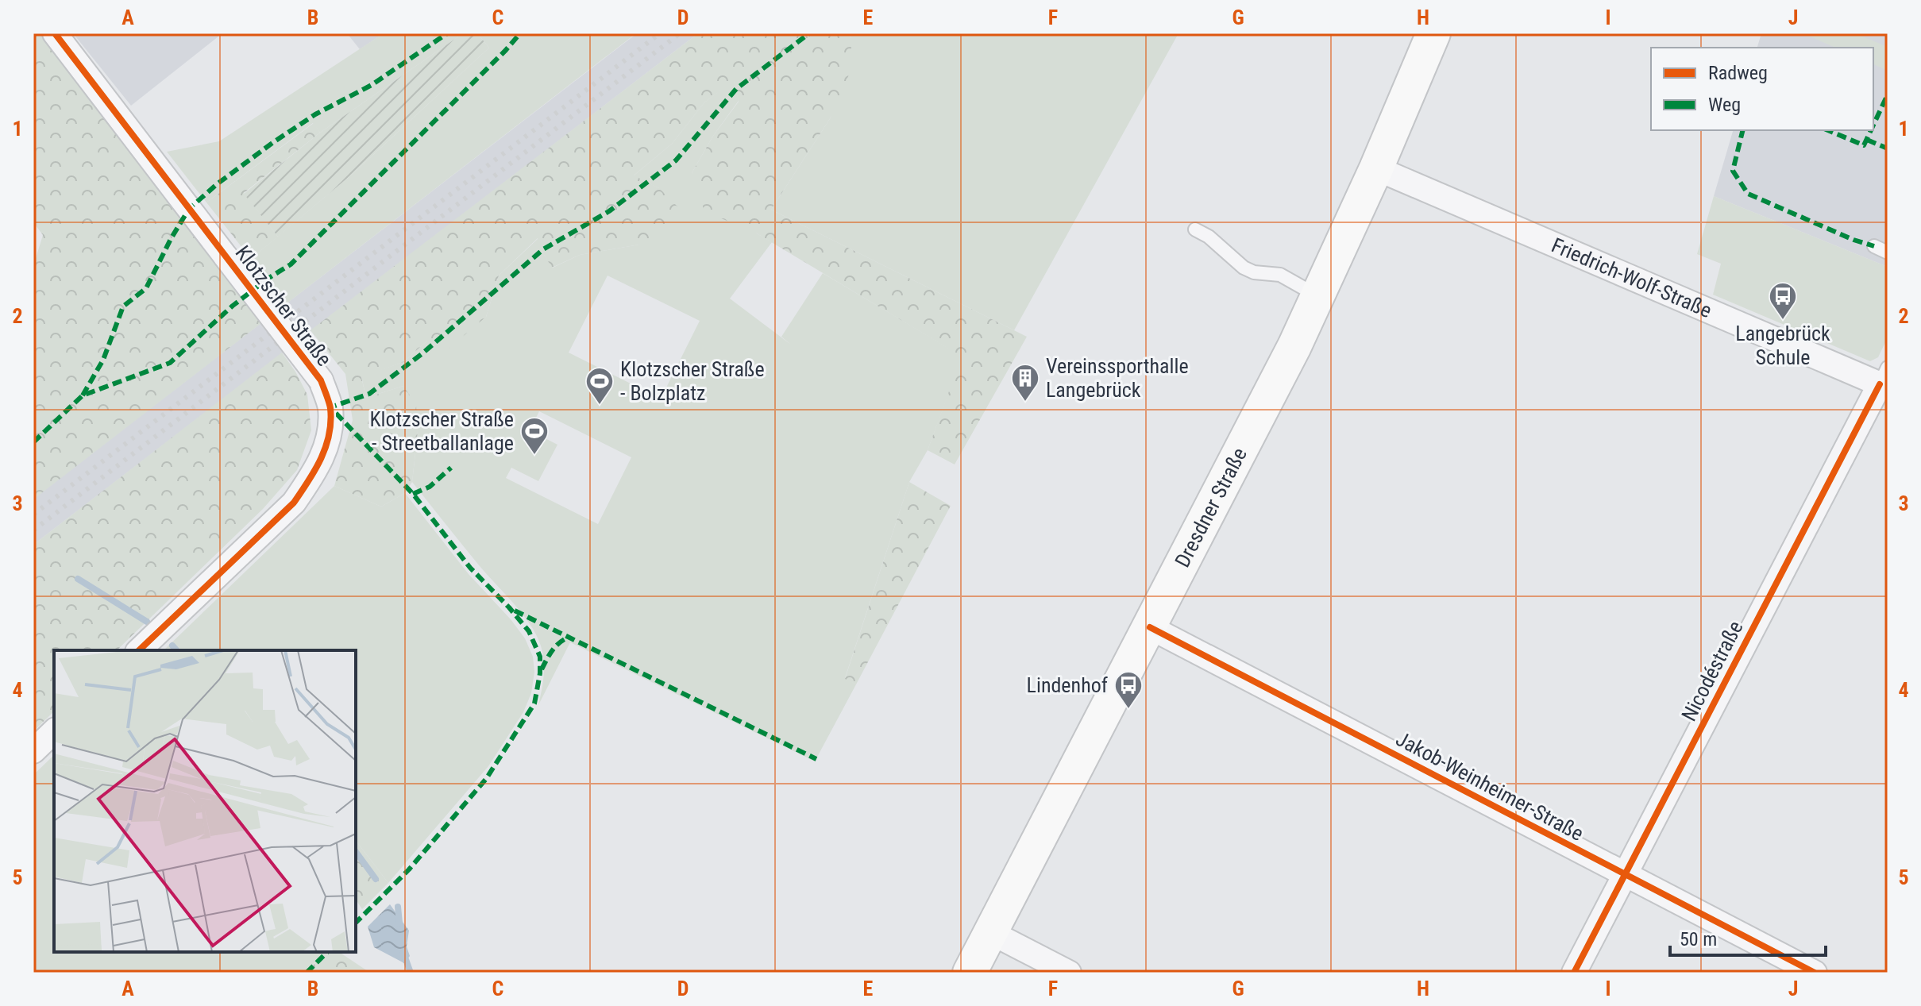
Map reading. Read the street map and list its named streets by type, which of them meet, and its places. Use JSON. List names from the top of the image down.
{
  "streets": {
    "main road": ["Dresdner Straße"],
    "street": [
      "Friedrich-Wolf-Straße",
      "Klotzscher Straße",
      "Nicodéstraße",
      "Jakob-Weinheimer-Straße"
    ]
  },
  "crossings": [
    ["Friedrich-Wolf-Straße", "Dresdner Straße"],
    ["Friedrich-Wolf-Straße", "Nicodéstraße"],
    ["Dresdner Straße", "Jakob-Weinheimer-Straße"],
    ["Nicodéstraße", "Jakob-Weinheimer-Straße"]
  ],
  "places": {
    "bus stop": ["Langebrück Schule", "Lindenhof"],
    "building": ["Vereinssporthalle Langebrück"],
    "sports": ["Klotzscher Straße - Bolzplatz", "Klotzscher Straße - Streetballanlage"]
  },
  "legend": ["Radweg", "Weg"],
  "scale_bar": "50 m",
  "grid": {
    "columns": [
      "A",
      "B",
      "C",
      "D",
      "E",
      "F",
      "G",
      "H",
      "I",
      "J"
    ],
    "rows": [
      "1",
      "2",
      "3",
      "4",
      "5"
    ]
  }
}
